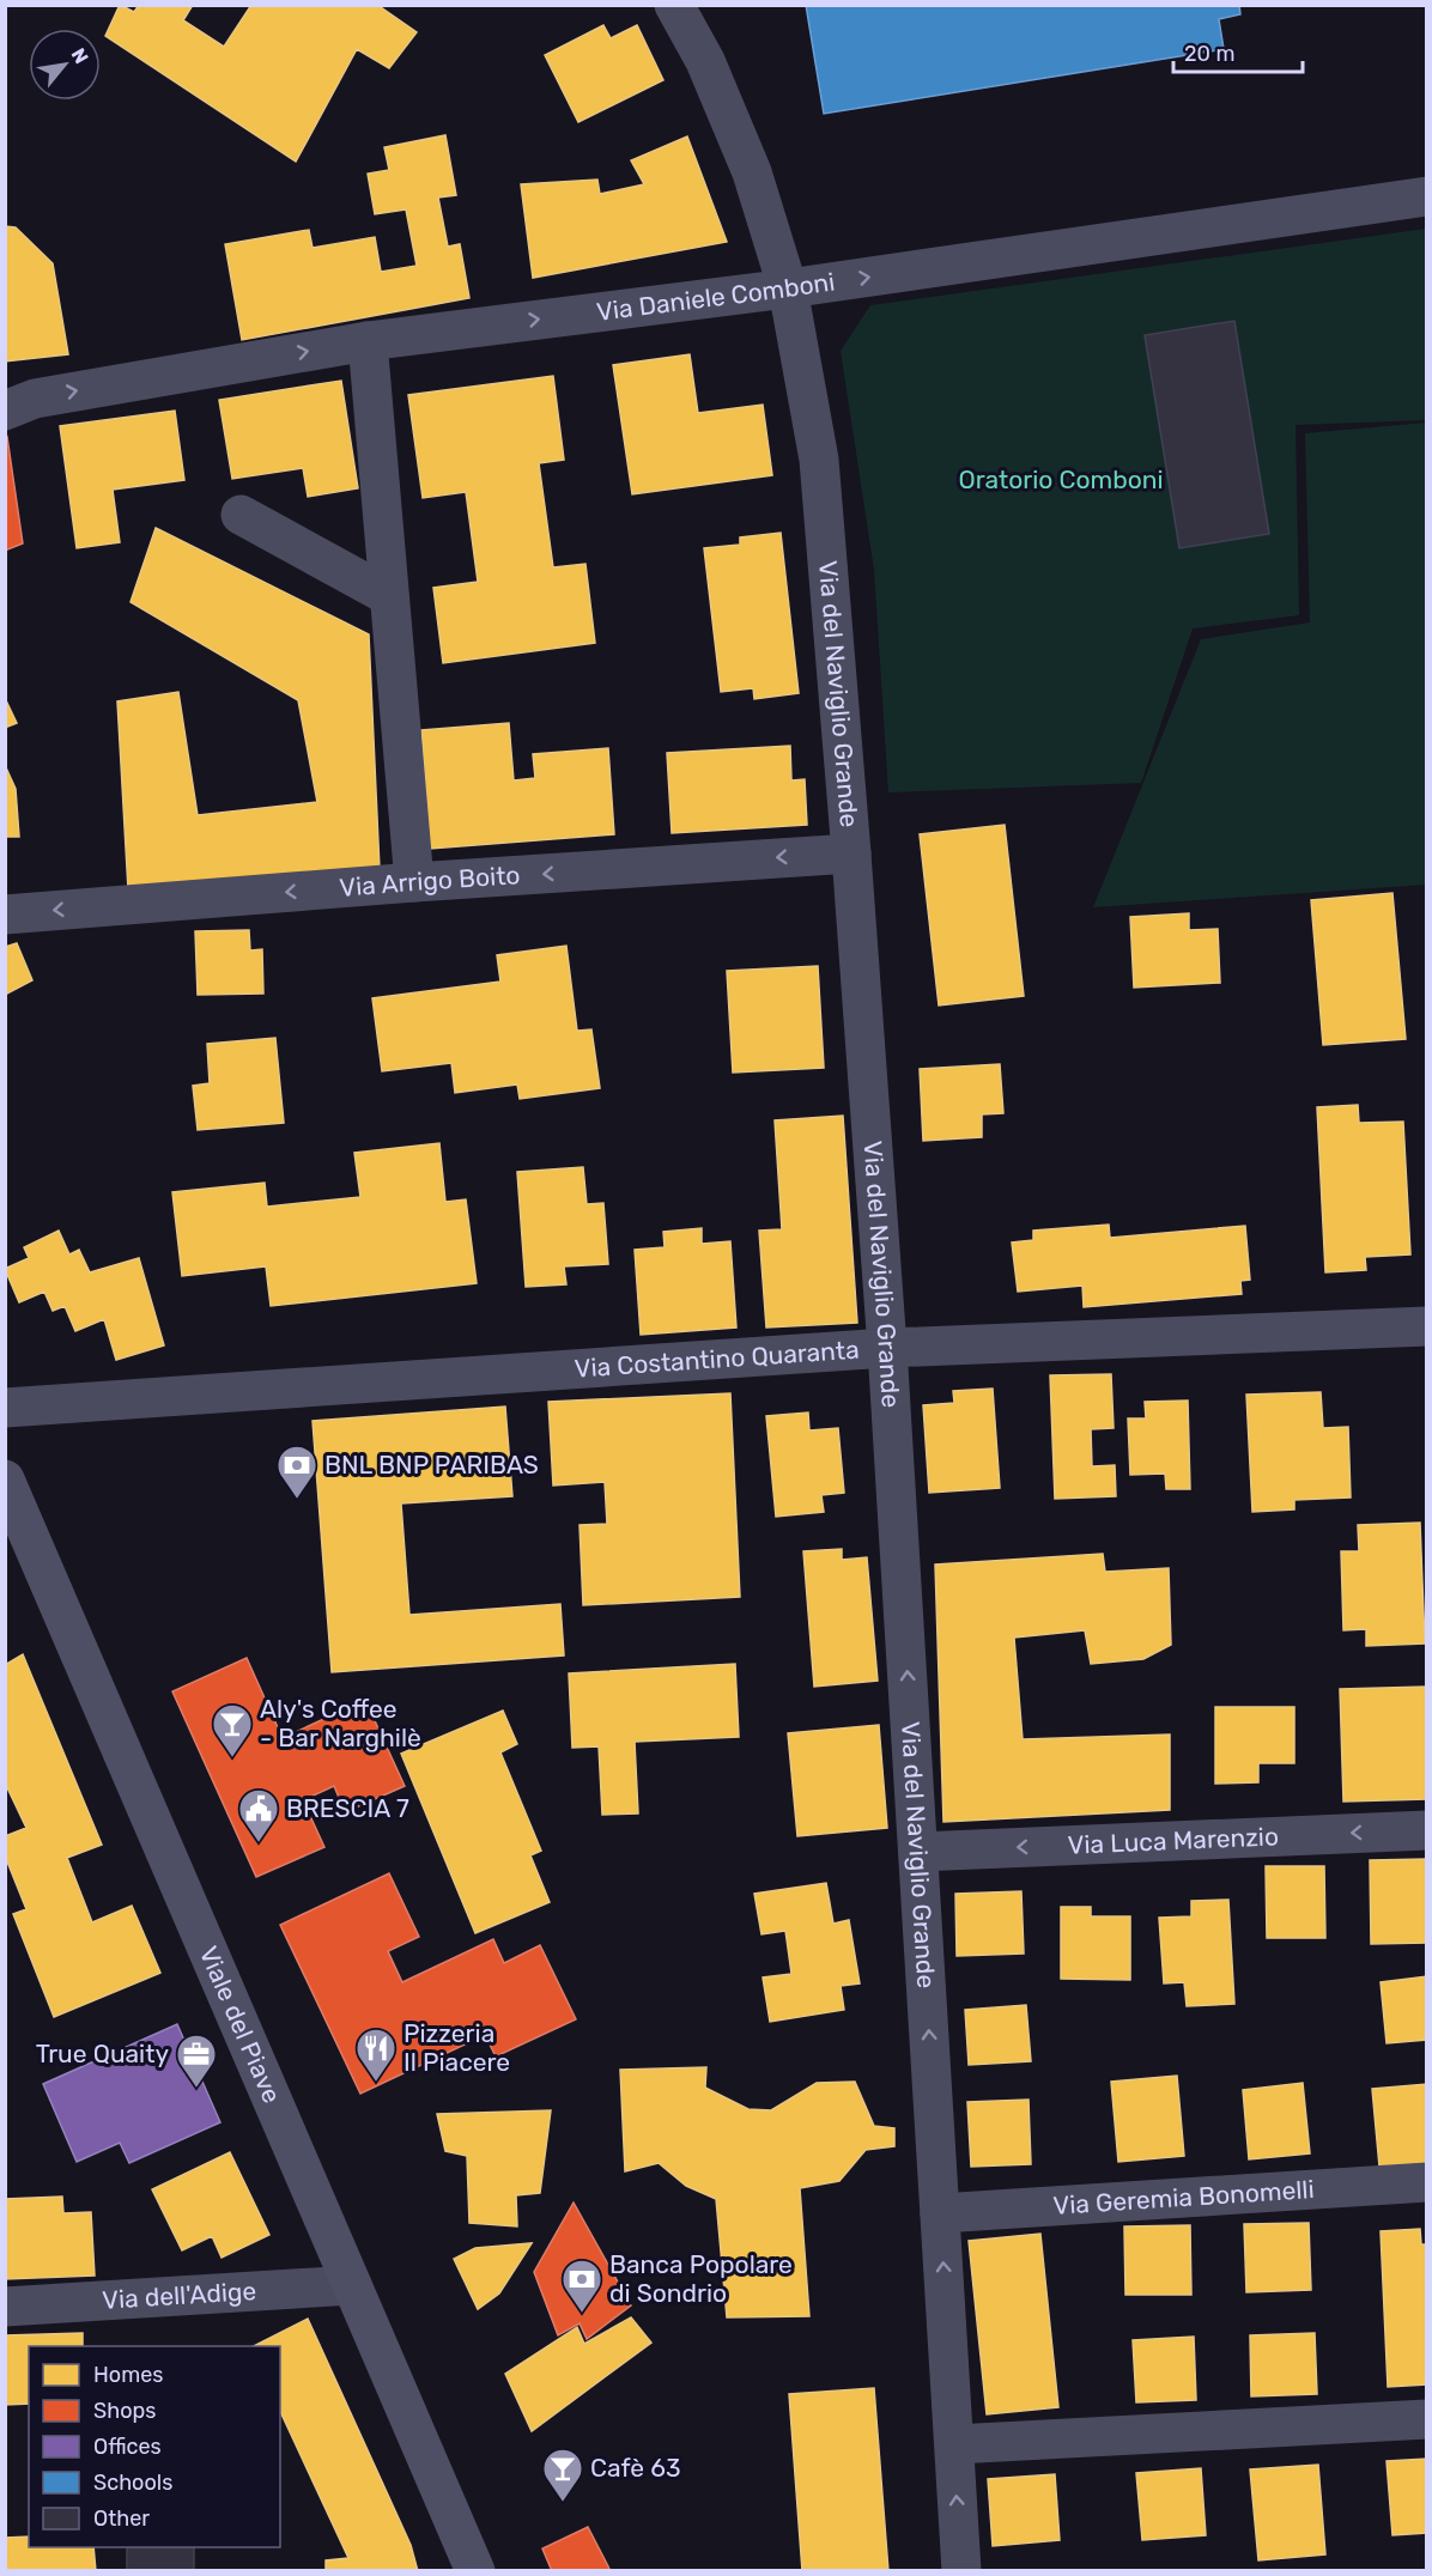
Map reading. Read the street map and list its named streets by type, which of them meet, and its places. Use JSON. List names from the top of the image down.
{
  "streets": {
    "main road": ["Viale del Piave"],
    "street": [
      "Via Daniele Comboni",
      "Via del Naviglio Grande",
      "Via Arrigo Boito",
      "Via Costantino Quaranta",
      "Via Luca Marenzio",
      "Via Geremia Bonomelli",
      "Via dell'Adige"
    ]
  },
  "crossings": [
    ["Via Daniele Comboni", "Via del Naviglio Grande"],
    ["Via del Naviglio Grande", "Via Arrigo Boito"],
    ["Via del Naviglio Grande", "Via Costantino Quaranta"],
    ["Via del Naviglio Grande", "Via Luca Marenzio"],
    ["Via del Naviglio Grande", "Via Geremia Bonomelli"],
    ["Viale del Piave", "Via dell'Adige"]
  ],
  "one_way": [
    "Via Daniele Comboni",
    "Via del Naviglio Grande",
    "Via Arrigo Boito",
    "Via Luca Marenzio"
  ],
  "parks": ["Oratorio Comboni"],
  "places": {
    "bank": ["BNL BNP PARIBAS", "Banca Popolare di Sondrio"],
    "bar": ["Aly's Coffee - Bar Narghilè", "Cafè 63"],
    "public building": ["BRESCIA 7"],
    "restaurant": ["Pizzeria Il Piacere"],
    "office": ["True Quaity"]
  },
  "legend": [
    "Homes",
    "Shops",
    "Offices",
    "Schools",
    "Other"
  ],
  "scale_bar": "20 m",
  "north": "top right"
}
